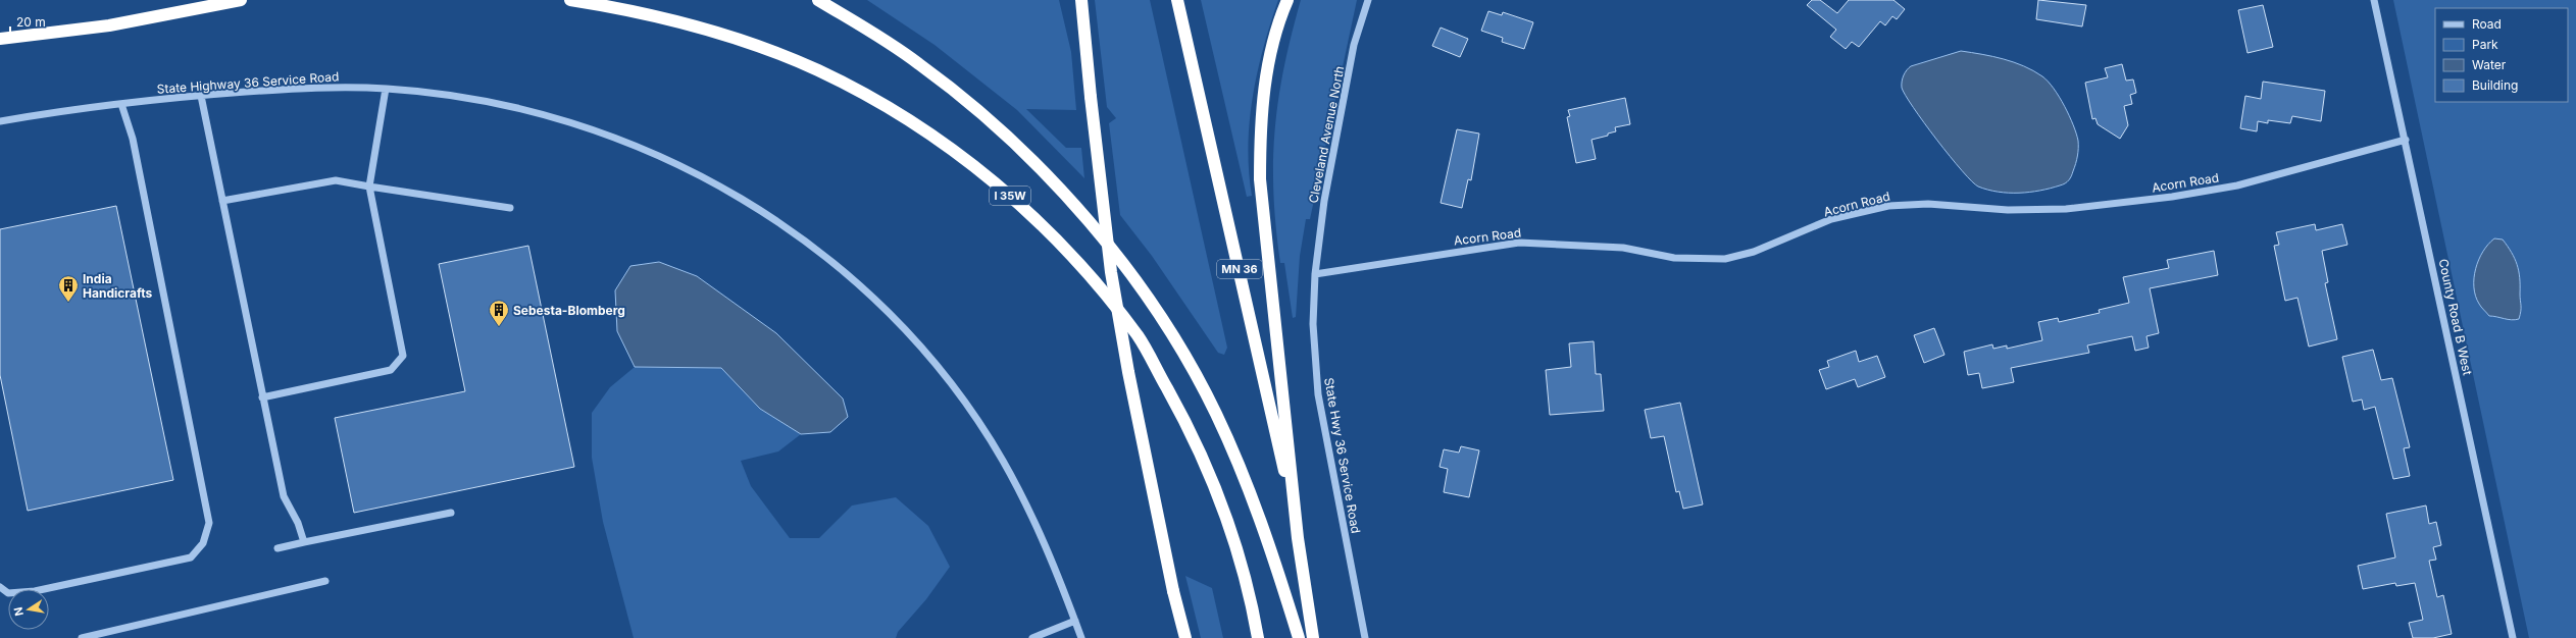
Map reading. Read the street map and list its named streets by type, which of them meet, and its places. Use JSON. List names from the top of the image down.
{
  "streets": {
    "highway": ["I 35W", "MN 36"],
    "street": [
      "State Highway 36 Service Road",
      "Cleveland Avenue North",
      "Acorn Road",
      "County Road B West",
      "State Hwy 36 Service Road"
    ]
  },
  "crossings": [
    ["Cleveland Avenue North", "Acorn Road"],
    ["Cleveland Avenue North", "State Hwy 36 Service Road"],
    ["Acorn Road", "County Road B West"],
    ["Acorn Road", "State Hwy 36 Service Road"]
  ],
  "places": {
    "building": ["India Handicrafts", "Sebesta-Blomberg"]
  },
  "legend": [
    "Road",
    "Park",
    "Water",
    "Building"
  ],
  "scale_bar": "20 m",
  "north": "left"
}
